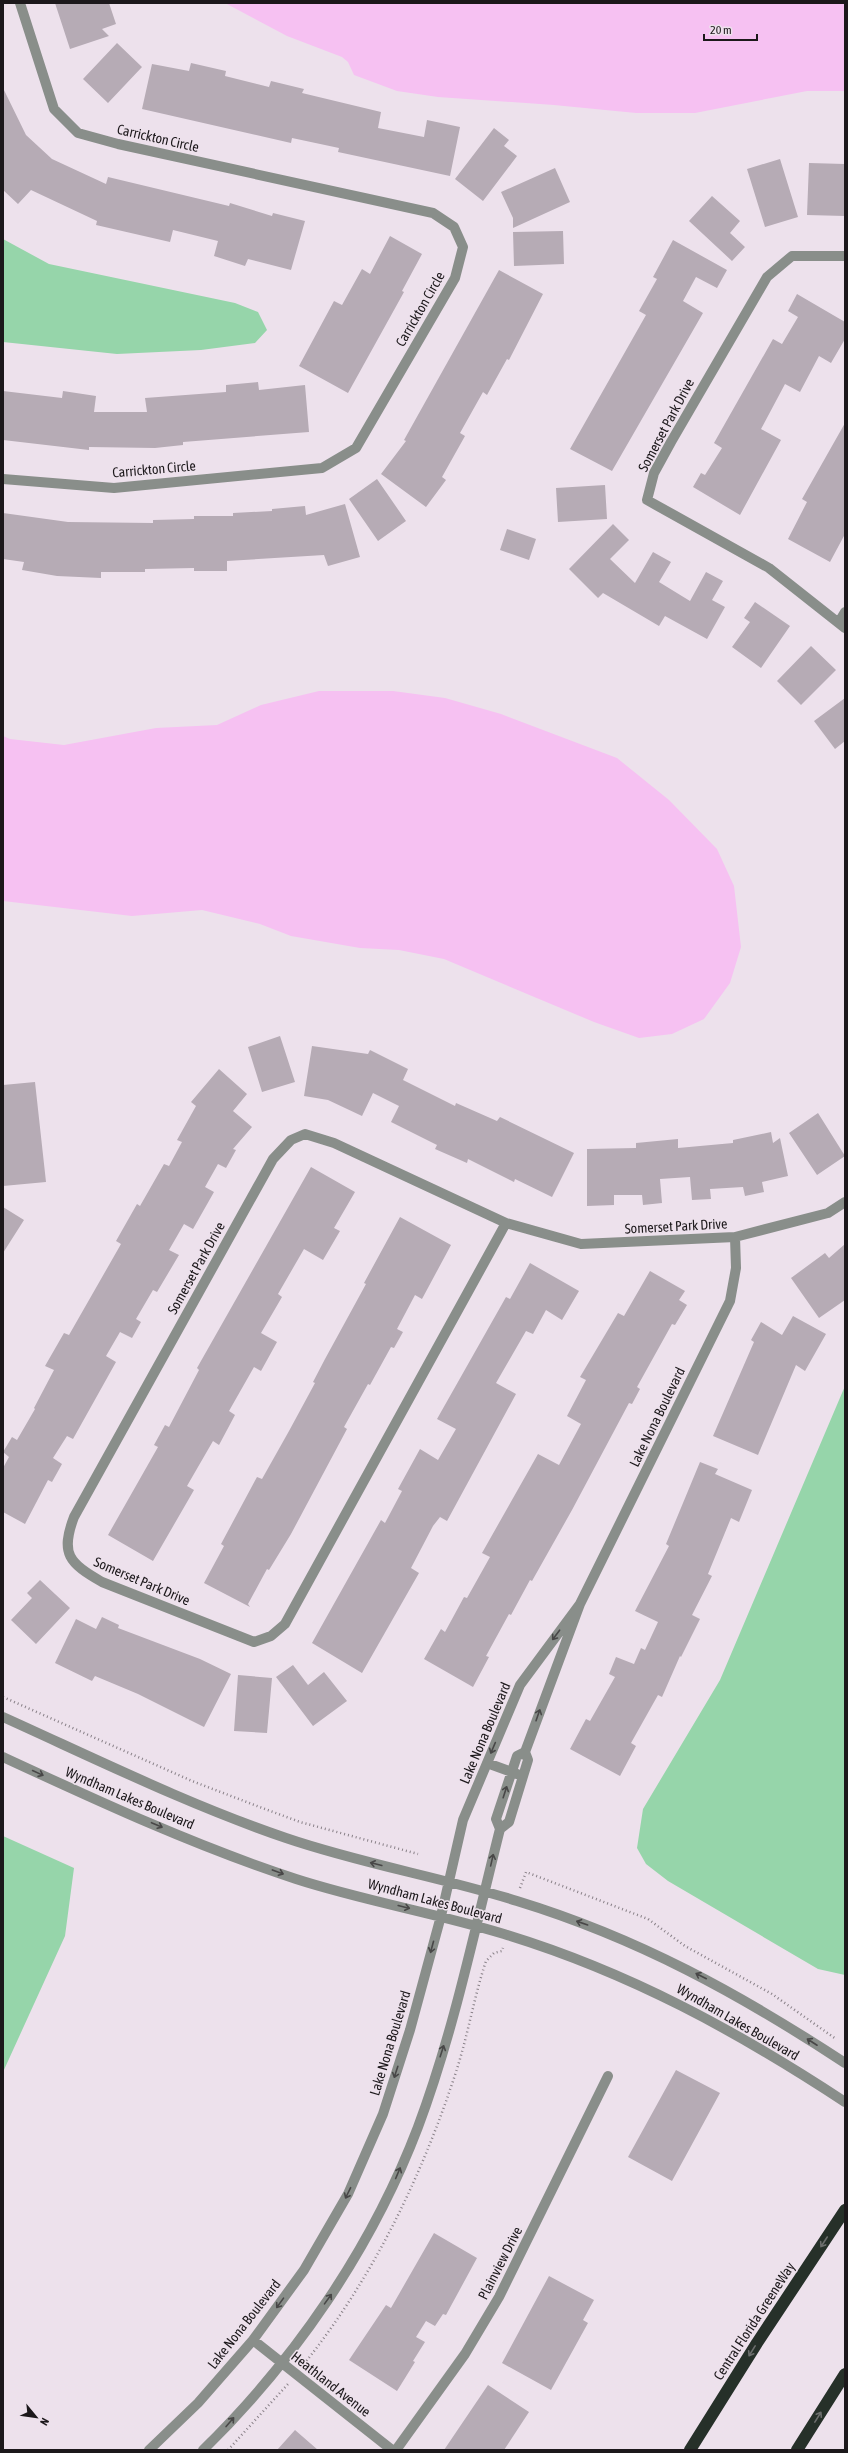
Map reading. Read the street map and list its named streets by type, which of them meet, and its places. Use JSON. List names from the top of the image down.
{
  "streets": {
    "highway": ["Central Florida GreeneWay"],
    "street": [
      "Carrickton Circle",
      "Somerset Park Drive",
      "Lake Nona Boulevard",
      "Wyndham Lakes Boulevard",
      "Plainview Drive",
      "Heathland Avenue"
    ]
  },
  "crossings": [
    ["Somerset Park Drive", "Lake Nona Boulevard"],
    ["Lake Nona Boulevard", "Wyndham Lakes Boulevard"],
    ["Lake Nona Boulevard", "Heathland Avenue"]
  ],
  "scale_bar": "20 m",
  "north": "bottom right"
}
